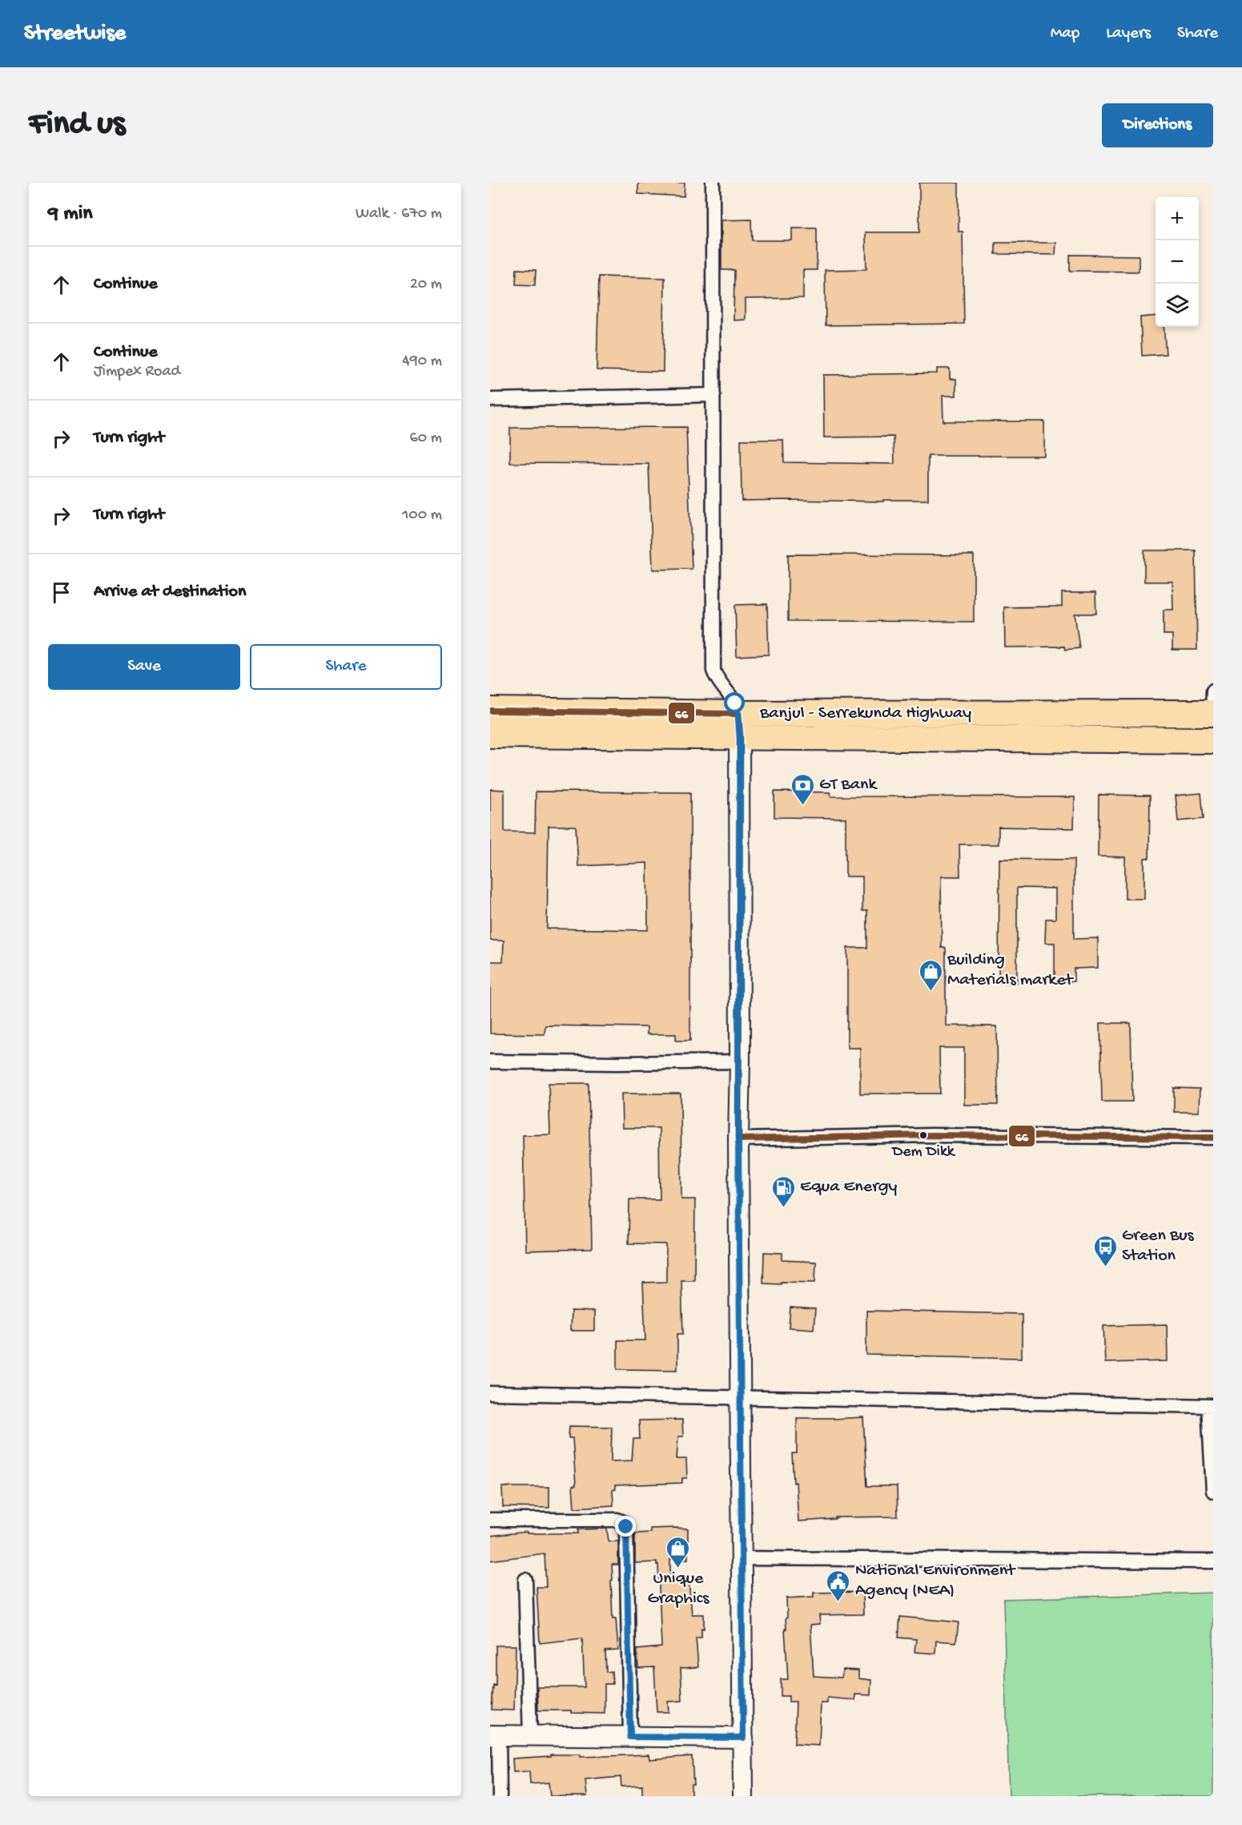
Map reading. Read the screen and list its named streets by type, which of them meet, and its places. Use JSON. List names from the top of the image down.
{
  "streets": {
    "highway": ["Banjul - Serrekunda Highway"]
  },
  "places": {
    "bank": ["GT Bank"],
    "shop": ["Building Materials market", "Unique Graphics"],
    "other": ["Dem Dikk"],
    "fuel station": ["Equa Energy"],
    "bus stop": ["Green Bus Station"],
    "public building": ["National Environment Agency (NEA)"]
  },
  "lines": ["transit line 66"],
  "page": {
    "header": "Streetwise",
    "nav": ["Map", "Layers", "Share"],
    "buttons": [
      "Directions",
      ["Save", "Share"]
    ],
    "title": "Find us",
    "heading": ["9 min", "Walk · 670 m"],
    "map_buttons": ["+", "−"],
    "list": [
      ["Continue", "20 m"],
      ["Continue", "Jimpex Road", "490 m"],
      ["Turn right", "60 m"],
      ["Turn right", "100 m"],
      "Arrive at destination"
    ]
  }
}
